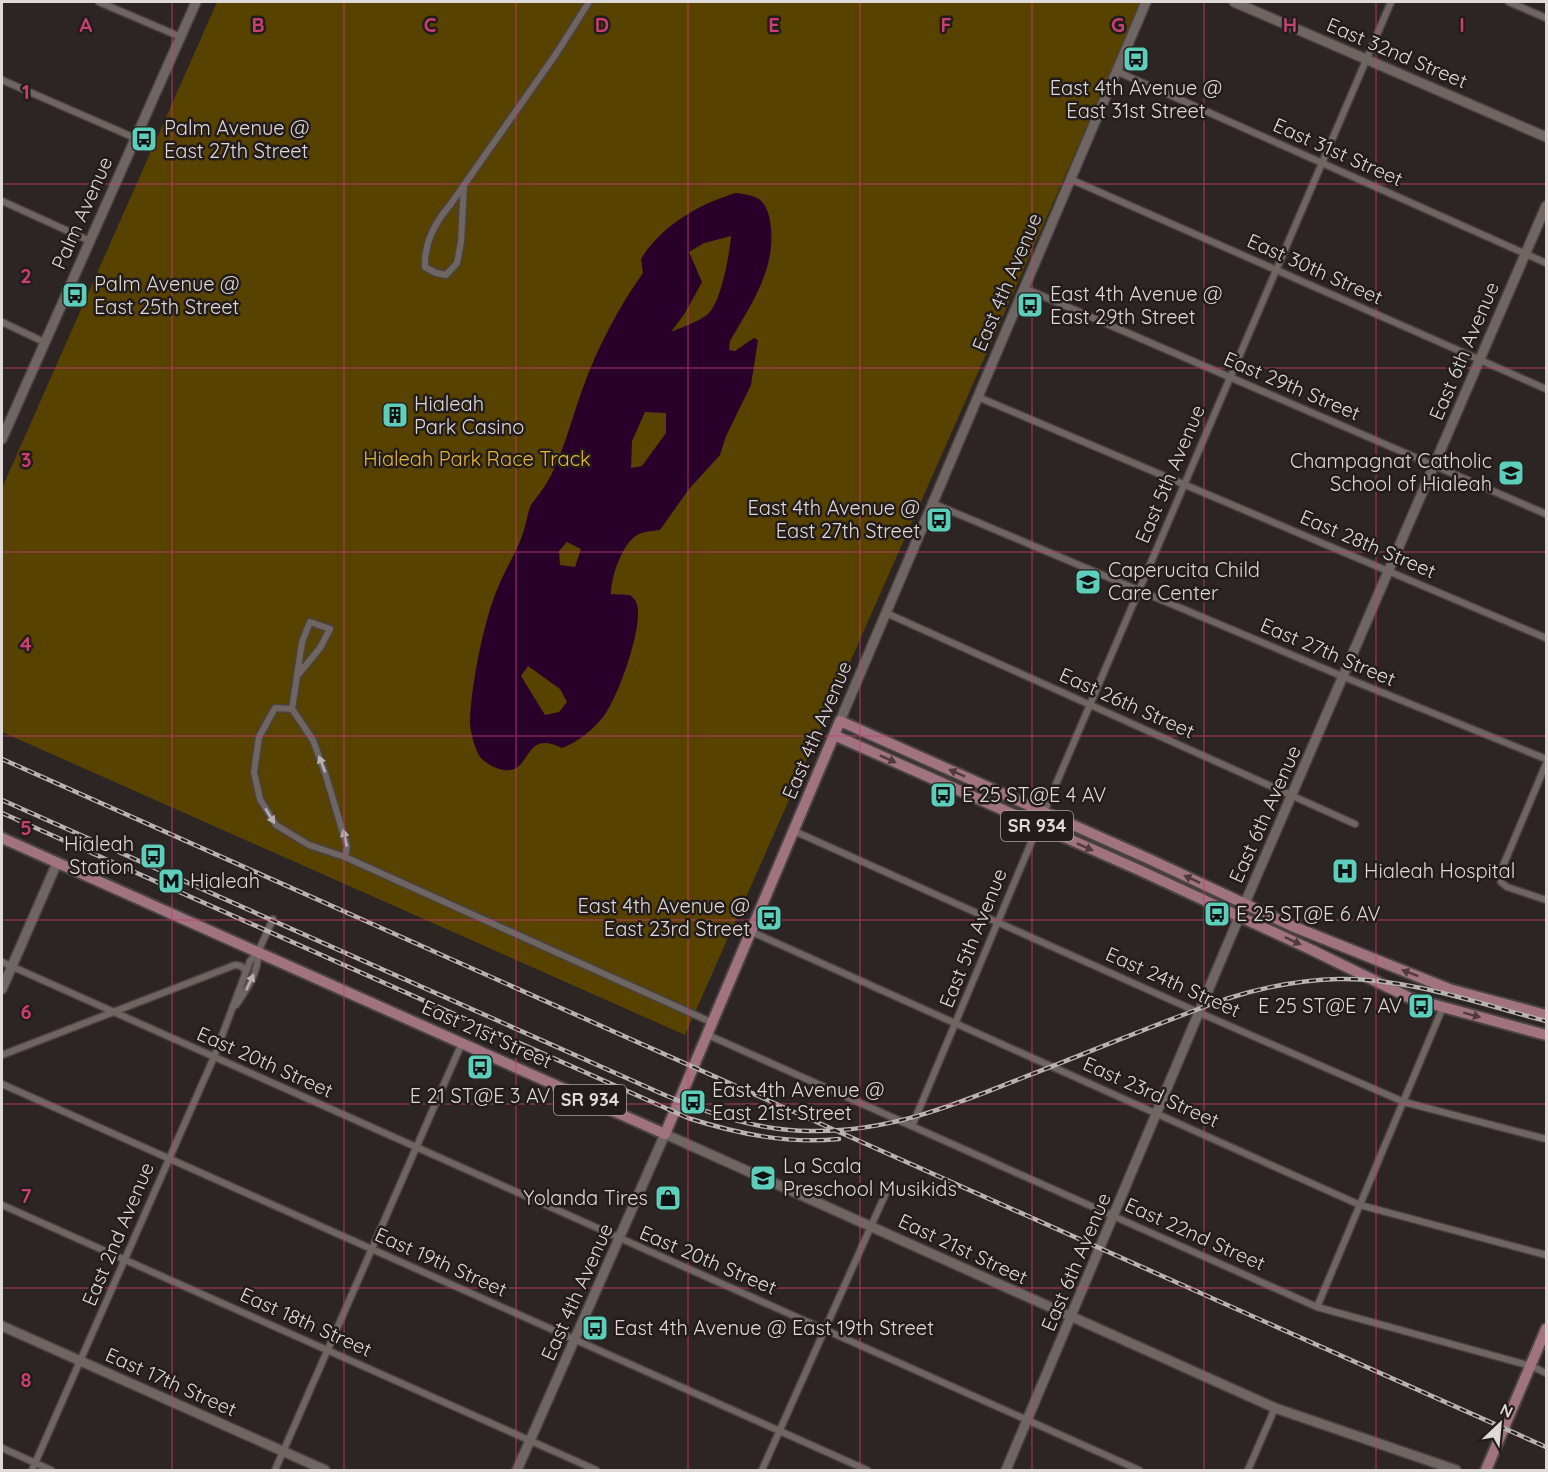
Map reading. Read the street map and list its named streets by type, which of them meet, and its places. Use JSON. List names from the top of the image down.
{
  "streets": {
    "main road": [
      "East 32nd Street",
      "Palm Avenue",
      "East 4th Avenue",
      "East 6th Avenue",
      "SR 934",
      "East 21st Street",
      "East 17th Street"
    ],
    "street": [
      "East 31st Street",
      "East 30th Street",
      "East 29th Street",
      "East 5th Avenue",
      "East 28th Street",
      "East 27th Street",
      "East 26th Street",
      "East 24th Street",
      "East 20th Street",
      "East 23rd Street",
      "East 2nd Avenue",
      "East 22nd Street",
      "East 19th Street",
      "East 18th Street"
    ]
  },
  "crossings": [
    ["East 32nd Street", "East 5th Avenue"],
    ["East 31st Street", "East 4th Avenue"],
    ["East 31st Street", "East 6th Avenue"],
    ["East 31st Street", "East 5th Avenue"],
    ["East 30th Street", "East 4th Avenue"],
    ["East 30th Street", "East 6th Avenue"],
    ["East 30th Street", "East 5th Avenue"],
    ["East 4th Avenue", "East 29th Street"],
    ["East 4th Avenue", "East 28th Street"],
    ["East 4th Avenue", "East 27th Street"],
    ["East 4th Avenue", "East 26th Street"],
    ["East 4th Avenue", "SR 934"],
    ["East 4th Avenue", "East 24th Street"],
    ["East 4th Avenue", "East 21st Street"],
    ["East 4th Avenue", "East 20th Street"],
    ["East 4th Avenue", "East 23rd Street"],
    ["East 4th Avenue", "East 22nd Street"],
    ["East 4th Avenue", "East 19th Street"],
    ["East 4th Avenue", "East 18th Street"],
    ["East 6th Avenue", "East 29th Street"],
    ["East 6th Avenue", "East 28th Street"],
    ["East 6th Avenue", "East 27th Street"],
    ["East 6th Avenue", "East 26th Street"],
    ["East 6th Avenue", "SR 934"],
    ["East 6th Avenue", "East 24th Street"],
    ["East 6th Avenue", "East 21st Street"],
    ["East 6th Avenue", "East 20th Street"],
    ["East 6th Avenue", "East 23rd Street"],
    ["East 6th Avenue", "East 22nd Street"],
    ["East 29th Street", "East 5th Avenue"],
    ["East 5th Avenue", "East 28th Street"],
    ["East 5th Avenue", "East 27th Street"],
    ["East 5th Avenue", "East 26th Street"],
    ["East 5th Avenue", "SR 934"],
    ["East 5th Avenue", "East 24th Street"],
    ["East 5th Avenue", "East 23rd Street"],
    ["East 5th Avenue", "East 22nd Street"],
    ["East 21st Street", "East 2nd Avenue"],
    ["East 20th Street", "East 2nd Avenue"],
    ["East 2nd Avenue", "East 19th Street"],
    ["East 2nd Avenue", "East 18th Street"],
    ["East 2nd Avenue", "East 17th Street"]
  ],
  "parks": ["Hialeah Park Race Track"],
  "places": {
    "bus stop": [
      "East 4th Avenue @ East 31st Street",
      "Palm Avenue @ East 27th Street",
      "Palm Avenue @ East 25th Street",
      "East 4th Avenue @ East 29th Street",
      "East 4th Avenue @ East 27th Street",
      "E 25 ST@E 4 AV",
      "Hialeah Station",
      "E 25 ST@E 6 AV",
      "East 4th Avenue @ East 23rd Street",
      "E 25 ST@E 7 AV",
      "E 21 ST@E 3 AV",
      "East 4th Avenue @ East 21st Street",
      "East 4th Avenue @ East 19th Street"
    ],
    "building": ["Hialeah Park Casino"],
    "school or university": ["Champagnat Catholic School of Hialeah", "Caperucita Child Care Center", "La Scala Preschool Musikids"],
    "hospital": ["Hialeah Hospital"],
    "metro station": ["Hialeah"],
    "shop": ["Yolanda Tires"]
  },
  "north": "top right",
  "grid": {
    "columns": [
      "A",
      "B",
      "C",
      "D",
      "E",
      "F",
      "G",
      "H",
      "I"
    ],
    "rows": [
      "1",
      "2",
      "3",
      "4",
      "5",
      "6",
      "7",
      "8"
    ]
  }
}
